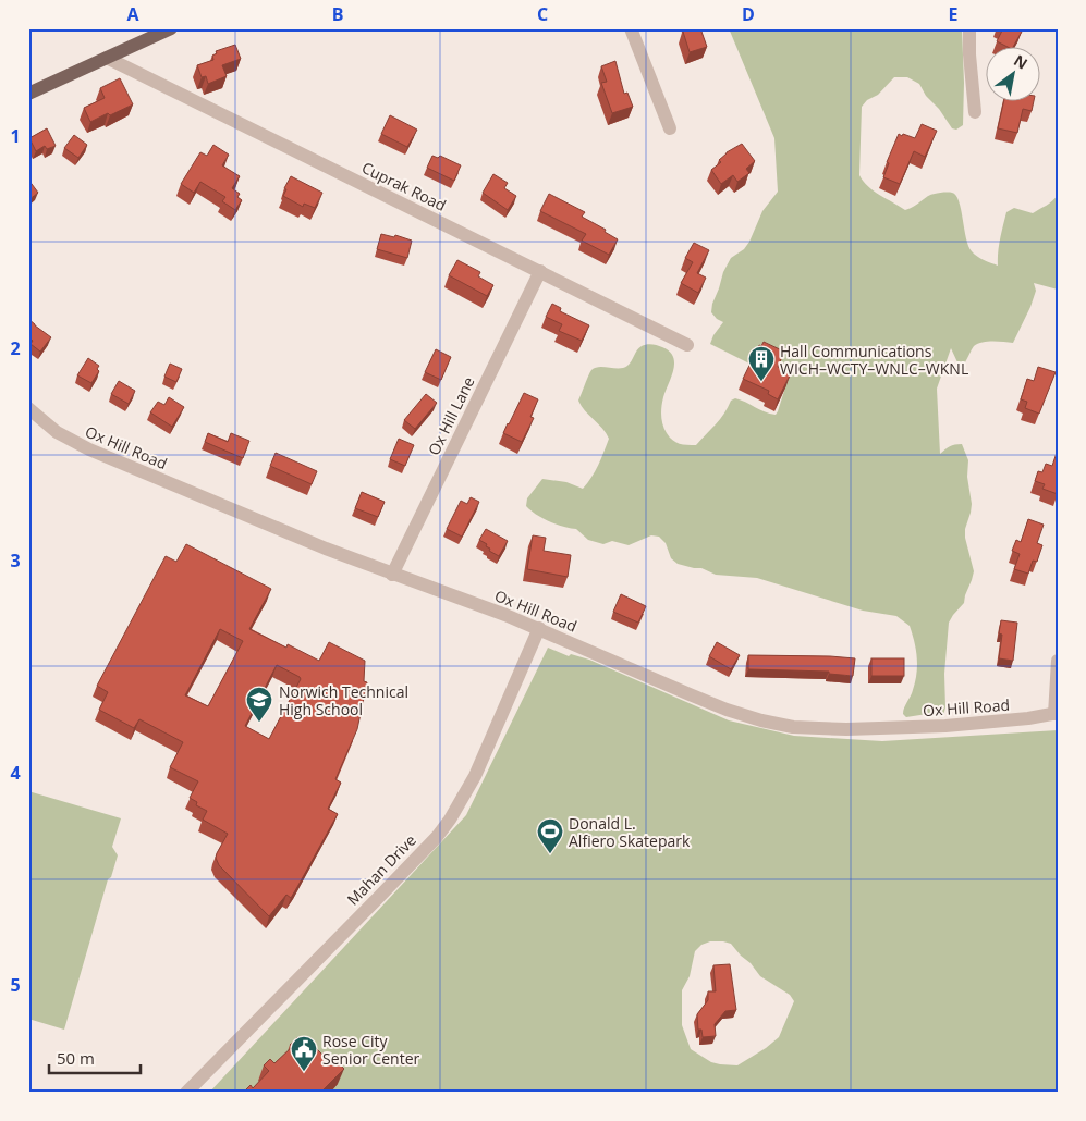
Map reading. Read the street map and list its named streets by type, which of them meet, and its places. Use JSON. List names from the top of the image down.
{
  "streets": {
    "street": [
      "Cuprak Road",
      "Ox Hill Lane",
      "Ox Hill Road",
      "Mahan Drive"
    ]
  },
  "crossings": [
    ["Cuprak Road", "Ox Hill Lane"],
    ["Ox Hill Lane", "Ox Hill Road"],
    ["Ox Hill Road", "Mahan Drive"]
  ],
  "places": {
    "building": ["Hall Communications WICH–WCTY–WNLC–WKNL"],
    "school or university": ["Norwich Technical High School"],
    "sports": ["Donald L. Alfiero Skatepark"],
    "public building": ["Rose City Senior Center"]
  },
  "scale_bar": "50 m",
  "north": "top right",
  "grid": {
    "columns": [
      "A",
      "B",
      "C",
      "D",
      "E"
    ],
    "rows": [
      "1",
      "2",
      "3",
      "4",
      "5"
    ]
  }
}
